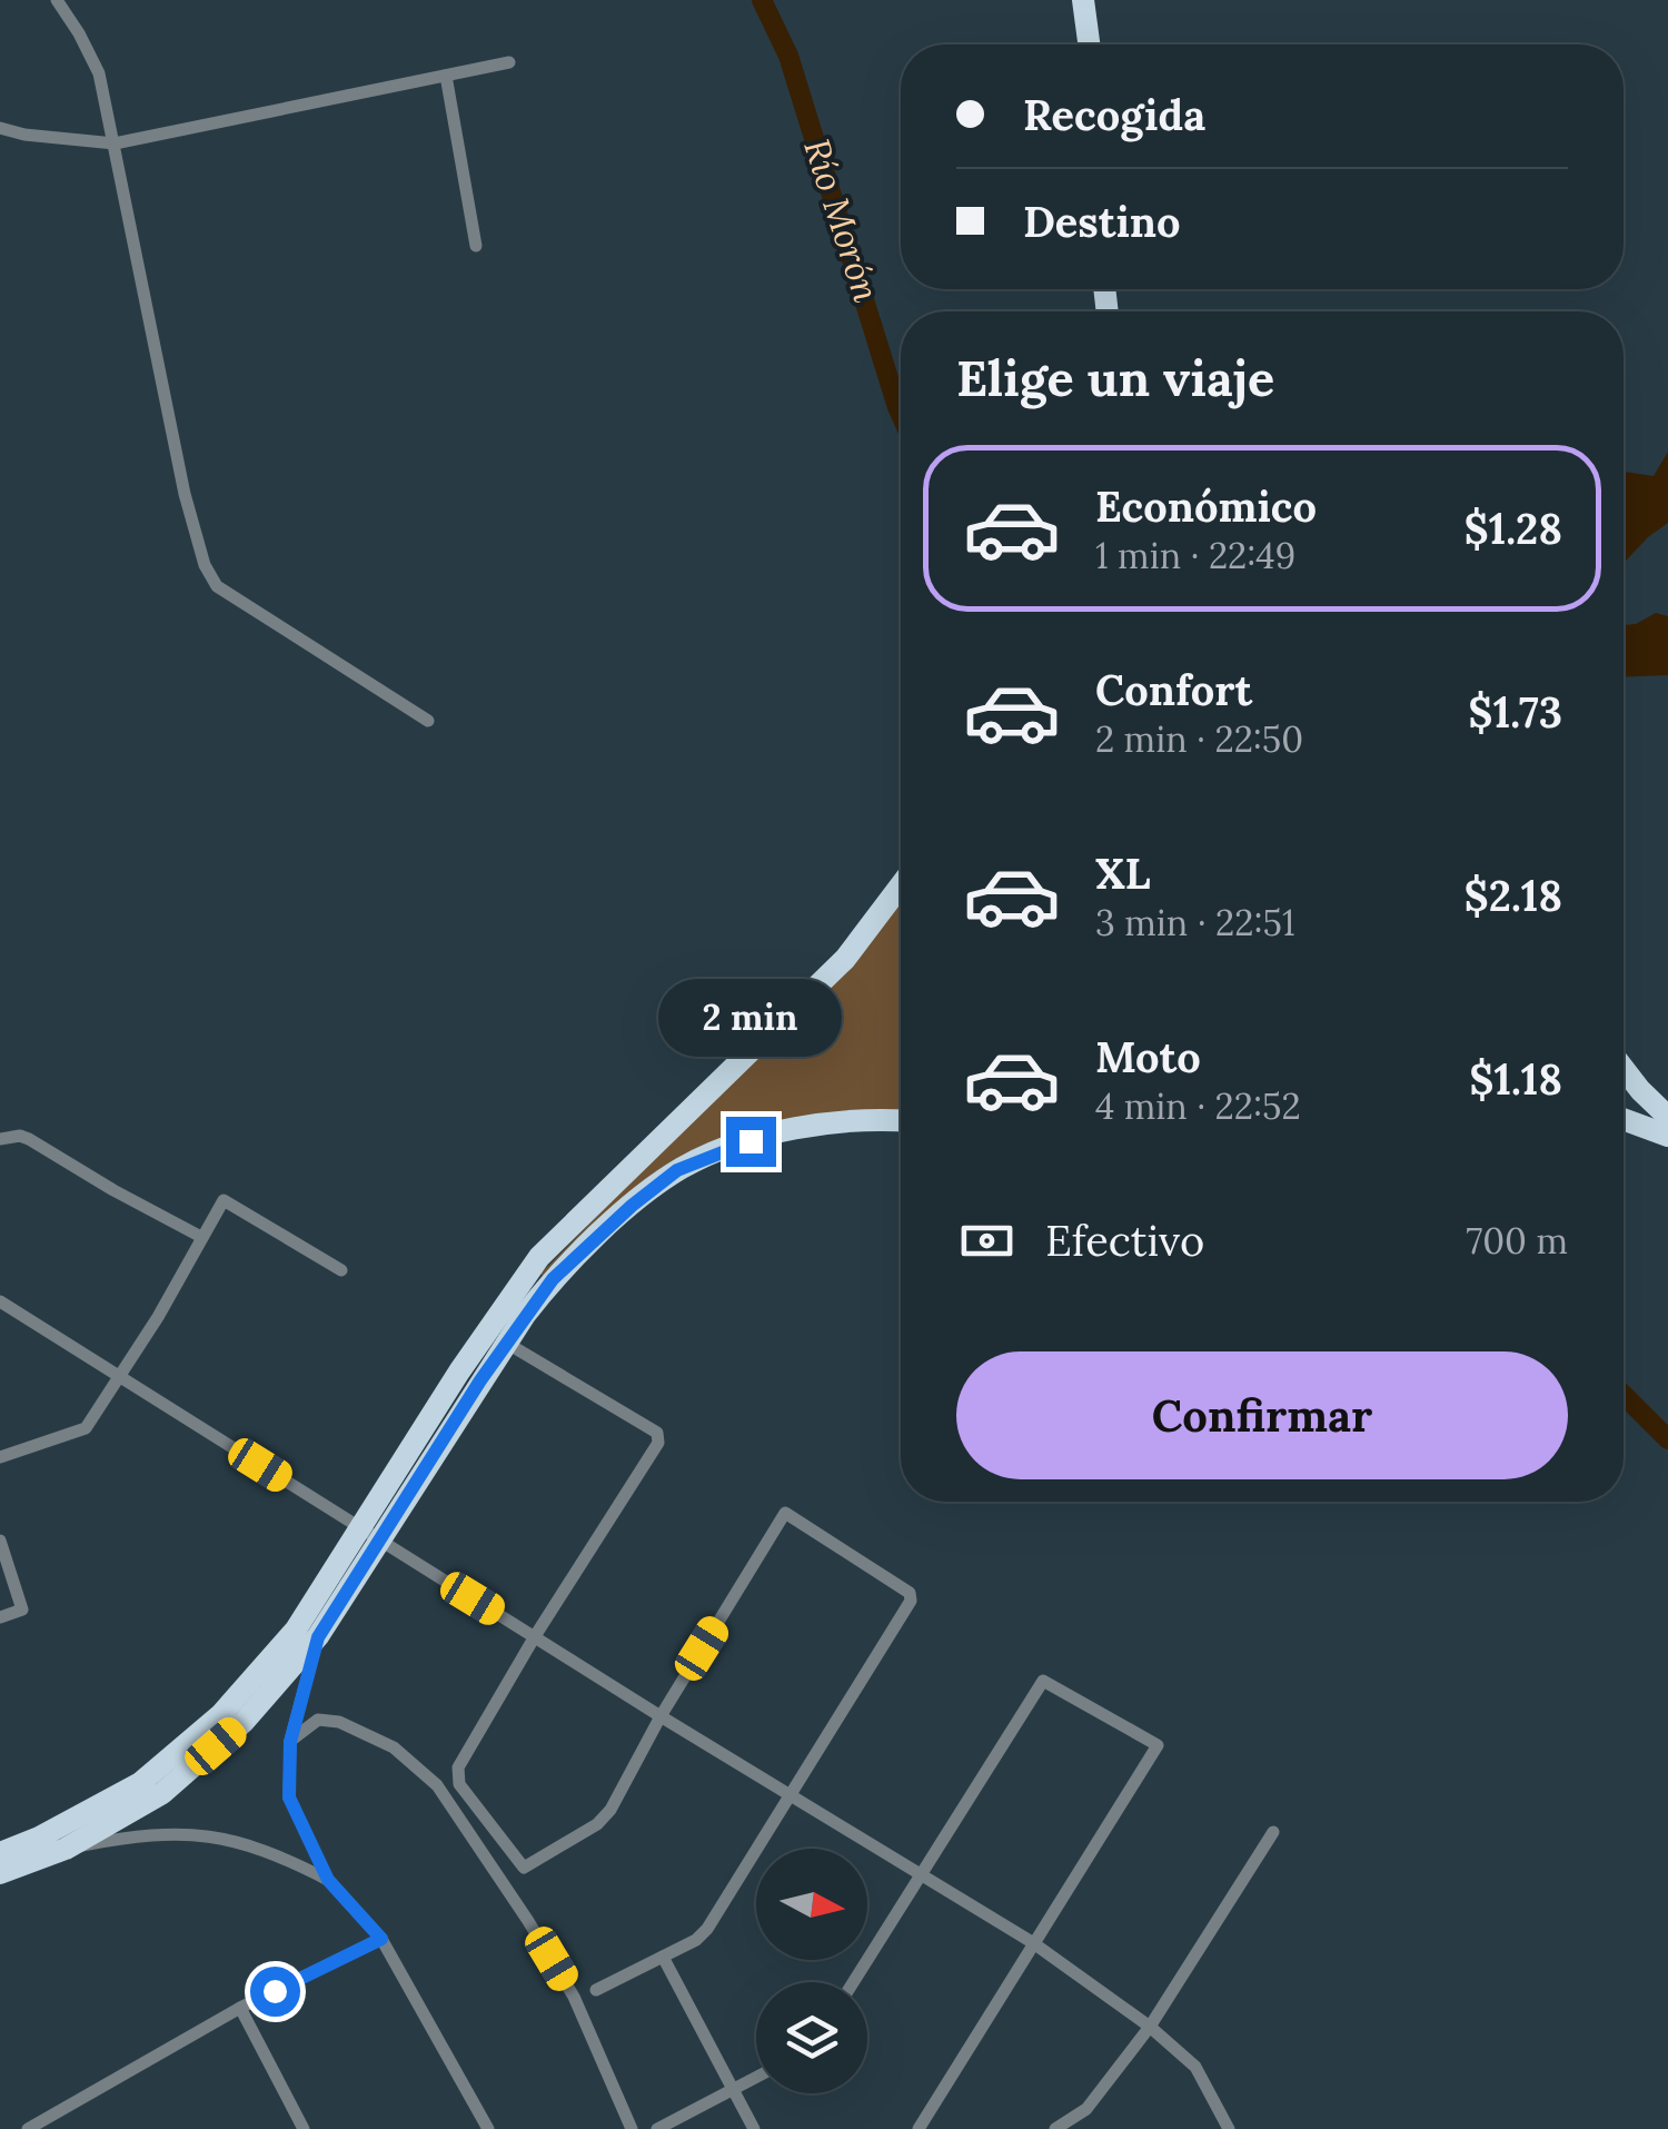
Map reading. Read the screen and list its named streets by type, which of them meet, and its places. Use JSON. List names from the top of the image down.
{
  "water": ["Río Morón"],
  "north": "right",
  "page": {
    "banner": ["Recogida", "Destino"],
    "heading": "Elige un viaje",
    "list": [
      {
        "name": "Económico",
        "note": "1 min · 22:49",
        "value": "$1.28"
      },
      {
        "name": "Confort",
        "note": "2 min · 22:50",
        "value": "$1.73"
      },
      {
        "name": "XL",
        "note": "3 min · 22:51",
        "value": "$2.18"
      },
      {
        "name": "Moto",
        "note": "4 min · 22:52",
        "value": "$1.18"
      }
    ],
    "bubble": "2 min",
    "pay": ["Efectivo", "700 m"],
    "buttons": "Confirmar"
  }
}
